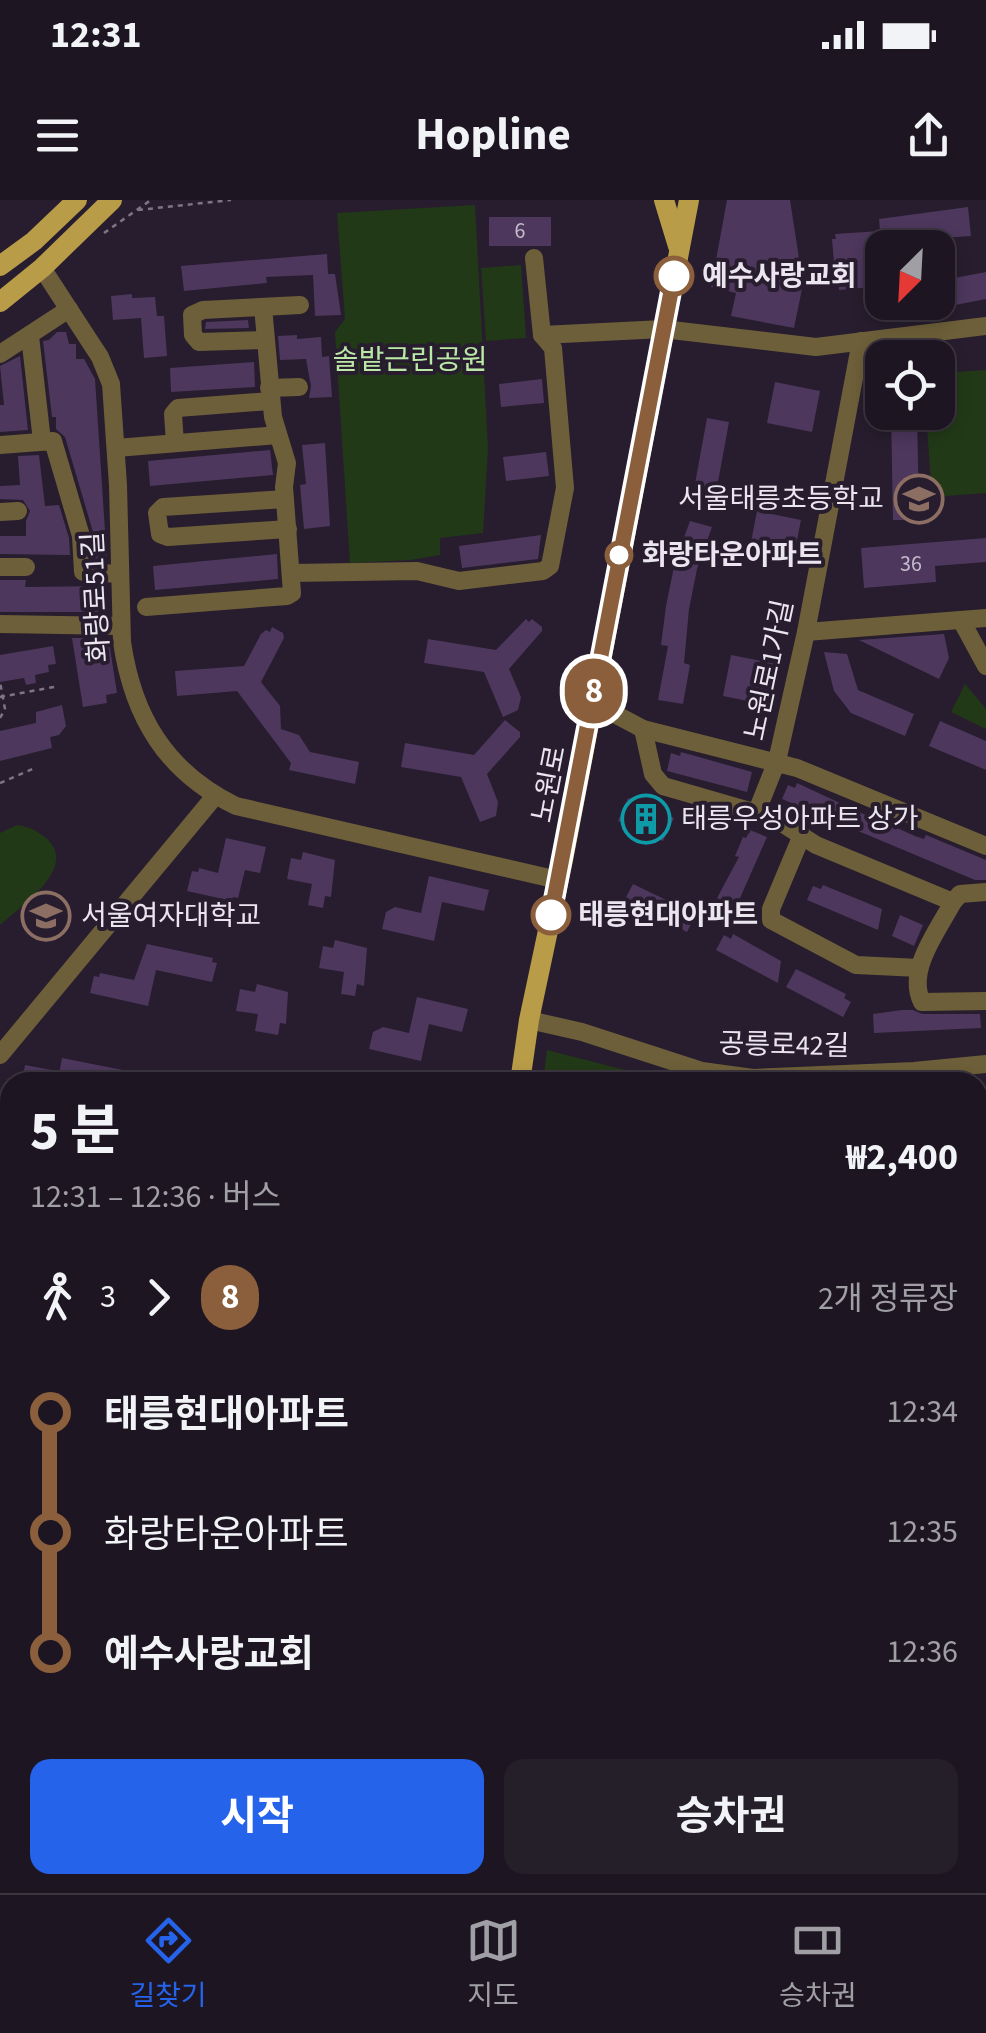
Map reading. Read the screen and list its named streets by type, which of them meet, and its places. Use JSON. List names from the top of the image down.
{
  "streets": {
    "main road": ["노원로"],
    "street": ["화랑로51길", "노원로1가길", "공릉로42길"]
  },
  "crossings": [
    ["화랑로51길", "노원로"],
    ["노원로1가길", "노원로"],
    ["노원로", "공릉로42길"]
  ],
  "parks": ["솔밭근린공원"],
  "places": {
    "other": ["예수사랑교회", "화랑타운아파트", "태릉현대아파트"],
    "school or university": ["서울태릉초등학교", "서울여자대학교"],
    "building": ["태릉우성아파트 상가"]
  },
  "lines": ["bus line 8"],
  "house_numbers": ["6", "36"],
  "north": "bottom left",
  "page": {
    "status": "12:31",
    "header": "Hopline",
    "on_map": "8",
    "heading": ["5 분", "12:31 – 12:36 · 버스", "₩2,400"],
    "legs": ["3", "8", "2개 정류장"],
    "list": [
      {
        "name": "태릉현대아파트",
        "value": "12:34"
      },
      {
        "name": "화랑타운아파트",
        "value": "12:35"
      },
      {
        "name": "예수사랑교회",
        "value": "12:36"
      }
    ],
    "buttons": ["시작", "승차권"],
    "tabs": ["길찾기", "지도", "승차권"]
  }
}
